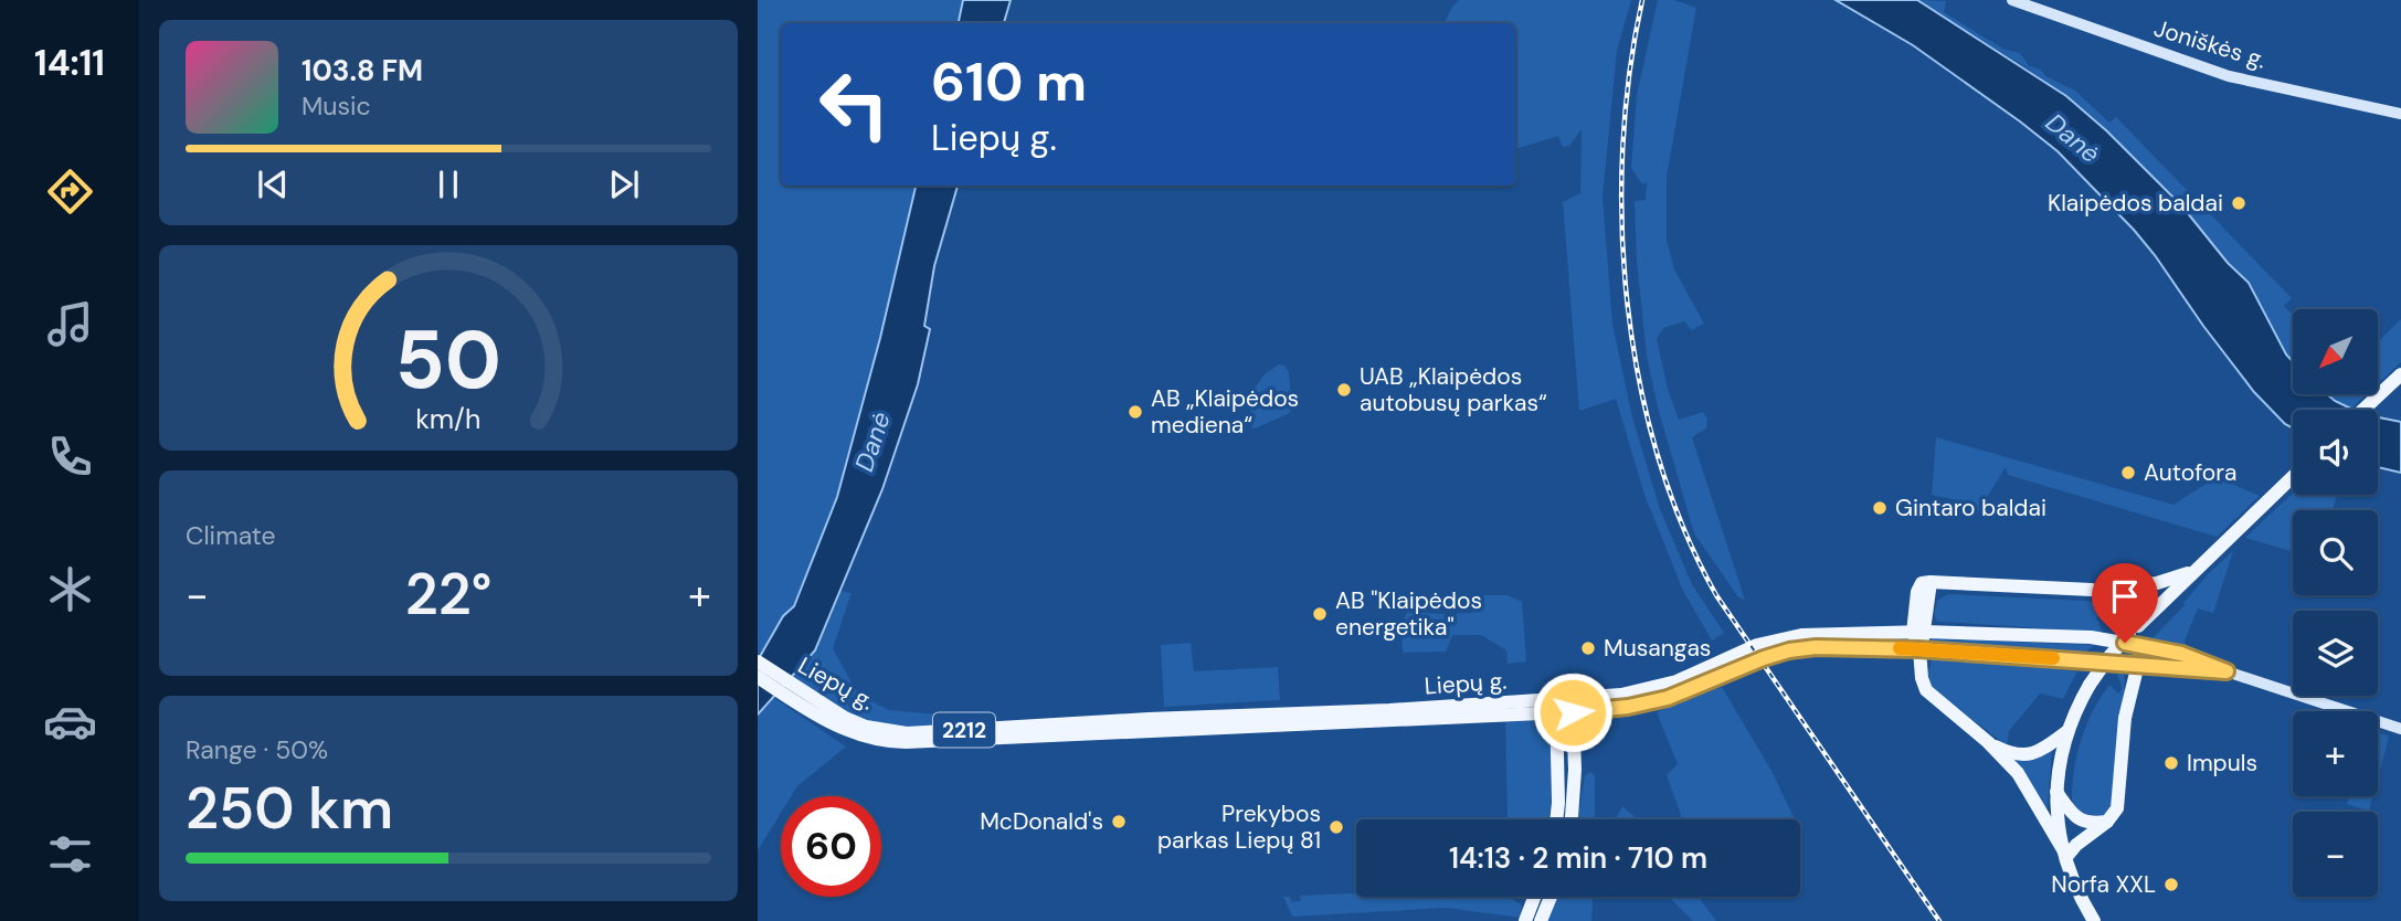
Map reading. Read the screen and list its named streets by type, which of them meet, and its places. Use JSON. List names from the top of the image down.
{
  "streets": {
    "main road": ["Joniškės g.", "Liepų g.", "2212"]
  },
  "water": ["Danė"],
  "places": [
    "Klaipėdos baldai",
    "UAB „Klaipėdos autobusų parkas“",
    "AB „Klaipėdos mediena“",
    "Autofora",
    "Gintaro baldai",
    "AB \"Klaipėdos energetika\"",
    "Musangas",
    "Impuls",
    "McDonald's",
    "Prekybos parkas Liepų 81",
    "Norfa XXL"
  ],
  "north": "bottom left",
  "page": {
    "tabs": "14:11",
    "turn": ["610 m", "Liepų g."],
    "song": ["103.8 FM", "Music"],
    "map_buttons": ["+", "−"],
    "tile": [
      "Climate",
      ["Range · 50%", "250 km"]
    ],
    "heat": ["−", "22°", "+"],
    "limit": "60",
    "trip": "14:13 · 2 min · 710 m",
    "gauge": ["50", "km/h"]
  }
}
